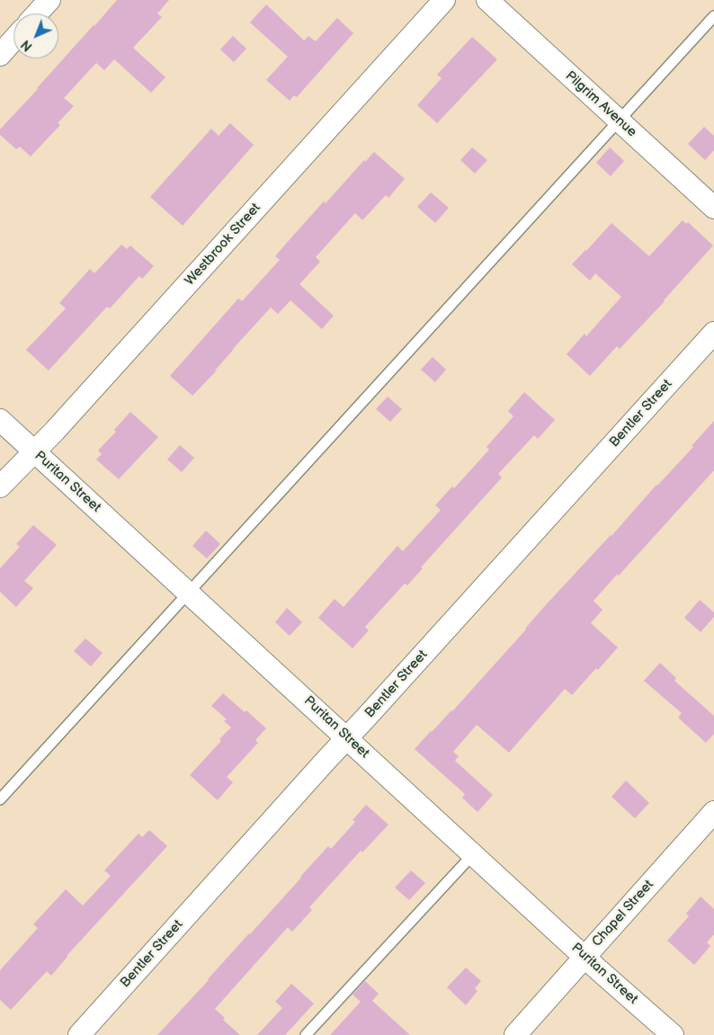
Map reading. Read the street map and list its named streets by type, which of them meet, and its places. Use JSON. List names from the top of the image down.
{
  "streets": {
    "street": [
      "Pilgrim Avenue",
      "Westbrook Street",
      "Bentler Street",
      "Puritan Street",
      "Chapel Street"
    ]
  },
  "crossings": [
    ["Westbrook Street", "Puritan Street"],
    ["Bentler Street", "Puritan Street"],
    ["Puritan Street", "Chapel Street"]
  ],
  "north": "bottom left"
}
